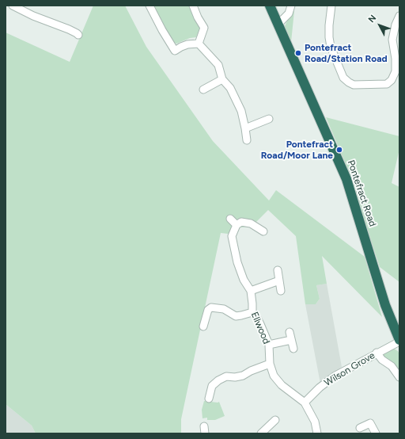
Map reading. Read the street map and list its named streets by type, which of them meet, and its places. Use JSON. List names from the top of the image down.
{
  "streets": {
    "highway": ["Pontefract Road"],
    "street": ["Ellwood", "Wilson Grove"]
  },
  "crossings": [
    ["Pontefract Road", "Wilson Grove"],
    ["Ellwood", "Wilson Grove"]
  ],
  "places": ["Pontefract Road/Station Road", "Pontefract Road/Moor Lane"],
  "north": "top left"
}
